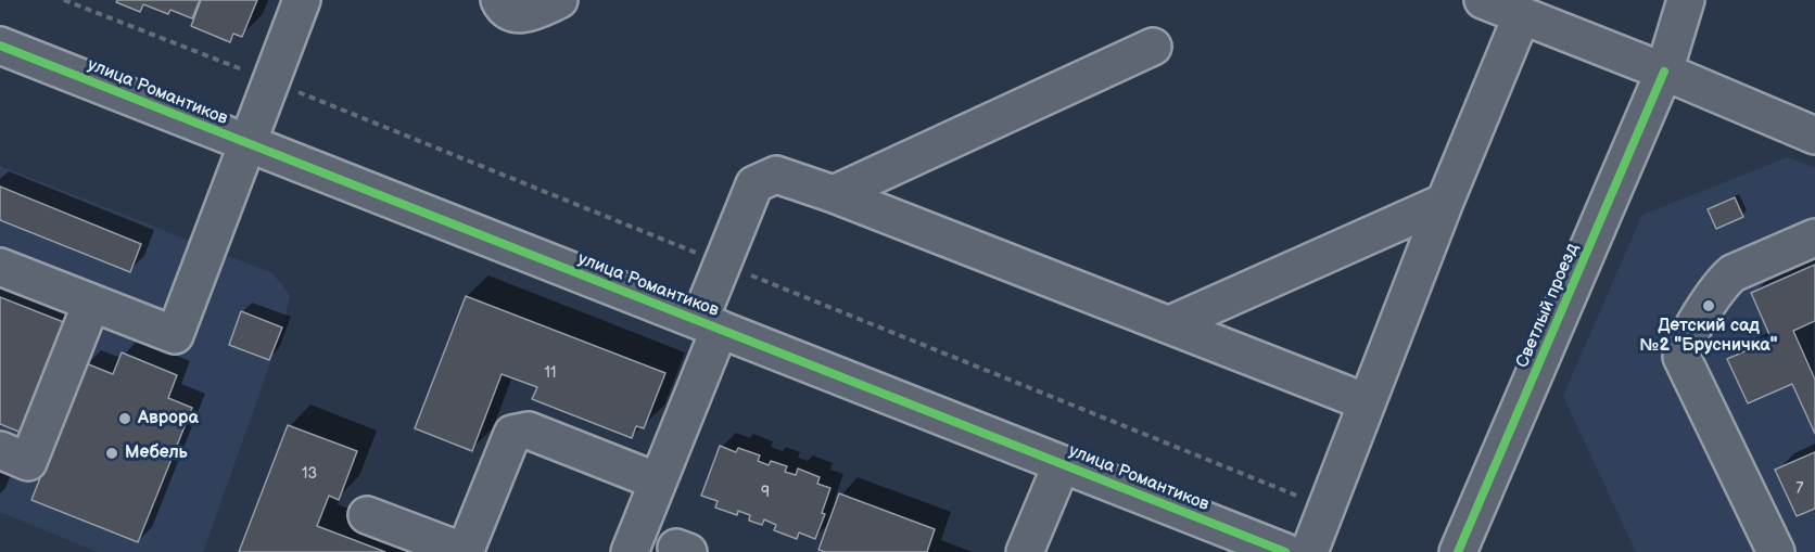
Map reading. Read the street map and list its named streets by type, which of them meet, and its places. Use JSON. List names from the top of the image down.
{
  "streets": {
    "street": ["улица Романтиков", "Светлый проезд"]
  },
  "places": ["Детский сад №2 \"Брусничка\"", "Аврора", "Мебель"],
  "house_numbers": [
    "11",
    "13",
    "7",
    "9"
  ]
}
